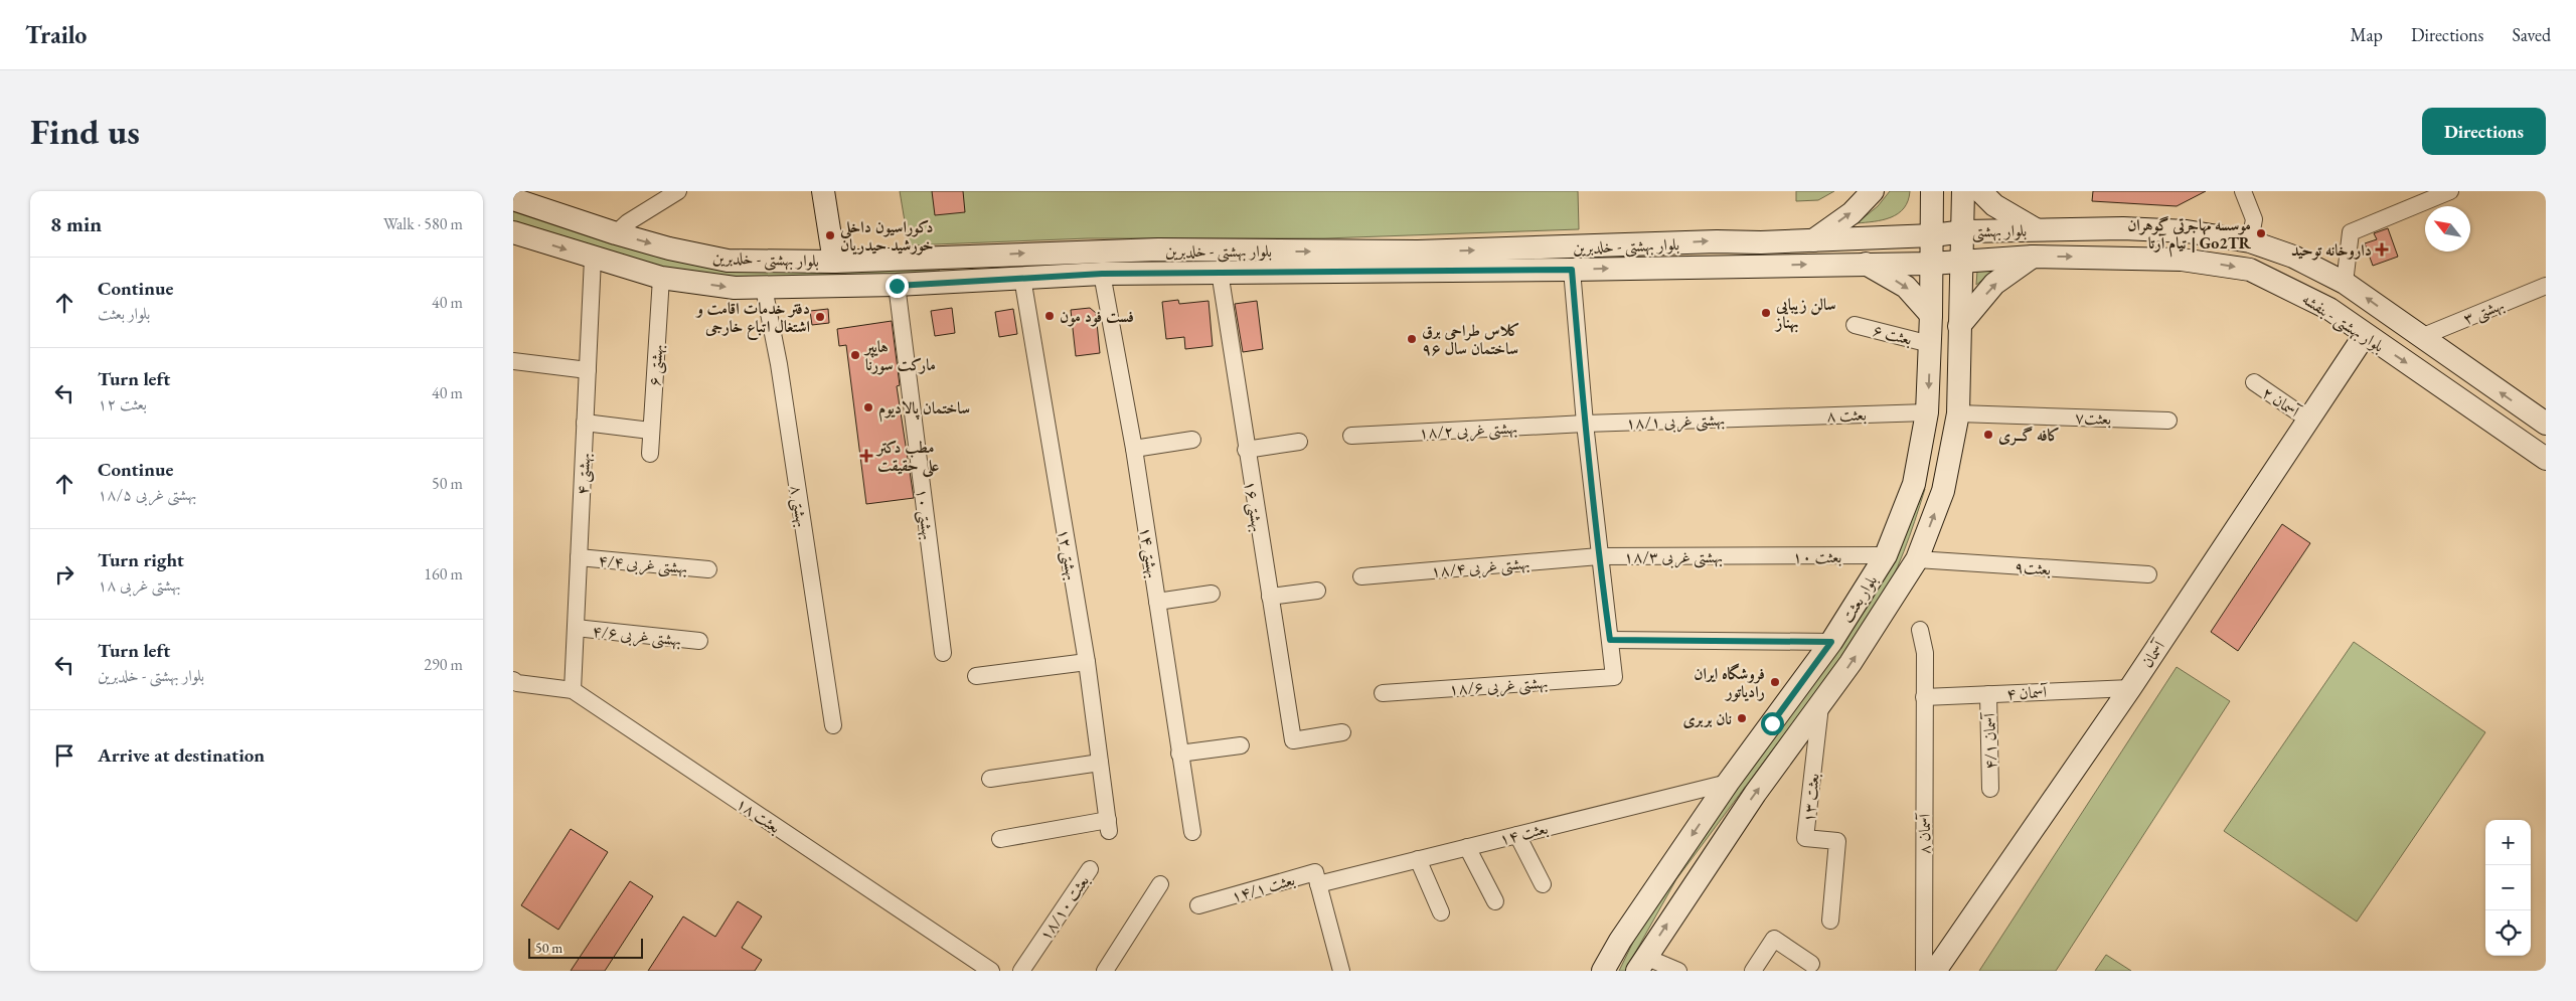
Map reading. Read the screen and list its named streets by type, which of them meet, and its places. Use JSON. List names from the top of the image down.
{
  "streets": {
    "main road": [
      "بلوار بهشتی",
      "بلوار بهشتی - خلدبرین",
      "بلوار بهشتی - بنفشه",
      "بلوار بعثت",
      "آسمان"
    ],
    "street": [
      "بهشتی ۳",
      "۶ بعثت",
      "۶ بهشتی",
      "۲ آسمان",
      "۸ بعثت",
      "بعثت۷",
      "بهشتی غربی ۱۸/۱",
      "بهشتی غربی ۱۸/۲",
      "۴ بهشتی",
      "۸ بهشتی",
      "۱۶ بهشتی",
      "۱۰ بهشتی",
      "۱۴ بهشتی",
      "۱۲ بهشتی",
      "بهشتی غربی ۱۸/۳",
      "۱۰ بعثت",
      "۴/۴ بهشتی غربی",
      "بهشتی غربی ۱۸/۴",
      "بعثت۹",
      "۴/۶ بهشتی غربی",
      "بهشتی غربی ۱۸/۶",
      "۴ آسمان",
      "۴/۱ آسمان",
      "۱۳ بعثت",
      "بعثت ۱۸",
      "بعثت ۱۴",
      "۸ آسمان",
      "۱۴/۱ بعثت",
      "۱۸/۱۰ بعثت"
    ]
  },
  "crossings": [
    ["بلوار بهشتی", "بلوار بهشتی - خلدبرین"],
    ["بلوار بهشتی", "بلوار بهشتی - بنفشه"],
    ["بلوار بهشتی", "بلوار بعثت"],
    ["بلوار بهشتی - خلدبرین", "۶ بهشتی"],
    ["بلوار بهشتی - خلدبرین", "۴ بهشتی"],
    ["بلوار بهشتی - خلدبرین", "۸ بهشتی"],
    ["بلوار بهشتی - خلدبرین", "۱۶ بهشتی"],
    ["بلوار بهشتی - خلدبرین", "۱۰ بهشتی"],
    ["بلوار بهشتی - خلدبرین", "۱۴ بهشتی"],
    ["بلوار بهشتی - خلدبرین", "۱۲ بهشتی"],
    ["بلوار بهشتی - خلدبرین", "بلوار بعثت"],
    ["بهشتی ۳", "بلوار بهشتی - بنفشه"],
    ["بلوار بهشتی - بنفشه", "بلوار بعثت"],
    ["بلوار بهشتی - بنفشه", "آسمان"],
    ["۶ بعثت", "بلوار بعثت"],
    ["۲ آسمان", "آسمان"],
    ["۸ بعثت", "بهشتی غربی ۱۸/۱"],
    ["۸ بعثت", "بلوار بعثت"],
    ["بعثت۷", "بلوار بعثت"],
    ["بهشتی غربی ۱۸/۱", "بهشتی غربی ۱۸/۲"],
    ["۴ بهشتی", "۴/۴ بهشتی غربی"],
    ["۴ بهشتی", "۴/۶ بهشتی غربی"],
    ["۴ بهشتی", "بعثت ۱۸"],
    ["بهشتی غربی ۱۸/۳", "۱۰ بعثت"],
    ["بهشتی غربی ۱۸/۳", "بهشتی غربی ۱۸/۴"],
    ["۱۰ بعثت", "بلوار بعثت"],
    ["بعثت۹", "بلوار بعثت"],
    ["بلوار بعثت", "۱۳ بعثت"],
    ["بلوار بعثت", "بعثت ۱۴"],
    ["آسمان", "۴ آسمان"],
    ["۴ آسمان", "۴/۱ آسمان"],
    ["۴ آسمان", "۸ آسمان"],
    ["بعثت ۱۴", "۱۴/۱ بعثت"]
  ],
  "places": {
    "other": [
      "موسسه مهاجرتی گوهران تیام آرتا | Go2TR",
      "دکوراسیون داخلی خورشید حیدریان",
      "سالن زیبایی بهناز",
      "فست فود مون",
      "دفتر خدمات اقامت و اشتغال اتباع خارجی",
      "کلاس طراحی برق ساختمان سال ۹۶",
      "هایپر مارکت سورنا",
      "ساختمان پالادیوم",
      "کافه گــری",
      "فروشگاه ایران رادیاتور",
      "نان بربری"
    ],
    "health": ["داروخانه توحید", "مطب دکتر علی حقیقت"]
  },
  "scale_bar": "50 m",
  "north": "top left",
  "page": {
    "header": "Trailo",
    "nav": ["Map", "Directions", "Saved"],
    "buttons": "Directions",
    "title": "Find us",
    "heading": ["8 min", "Walk · 580 m"],
    "list": [
      ["Continue", "بلوار بعثت", "40 m"],
      ["Turn left", "۱۲ بعثت", "40 m"],
      ["Continue", "بهشتی غربی ۱۸/۵", "50 m"],
      ["Turn right", "بهشتی غربی ۱۸", "160 m"],
      ["Turn left", "بلوار بهشتی - خلدبرین", "290 m"],
      "Arrive at destination"
    ],
    "map_buttons": ["+", "−"],
    "scale": "50 m"
  }
}
